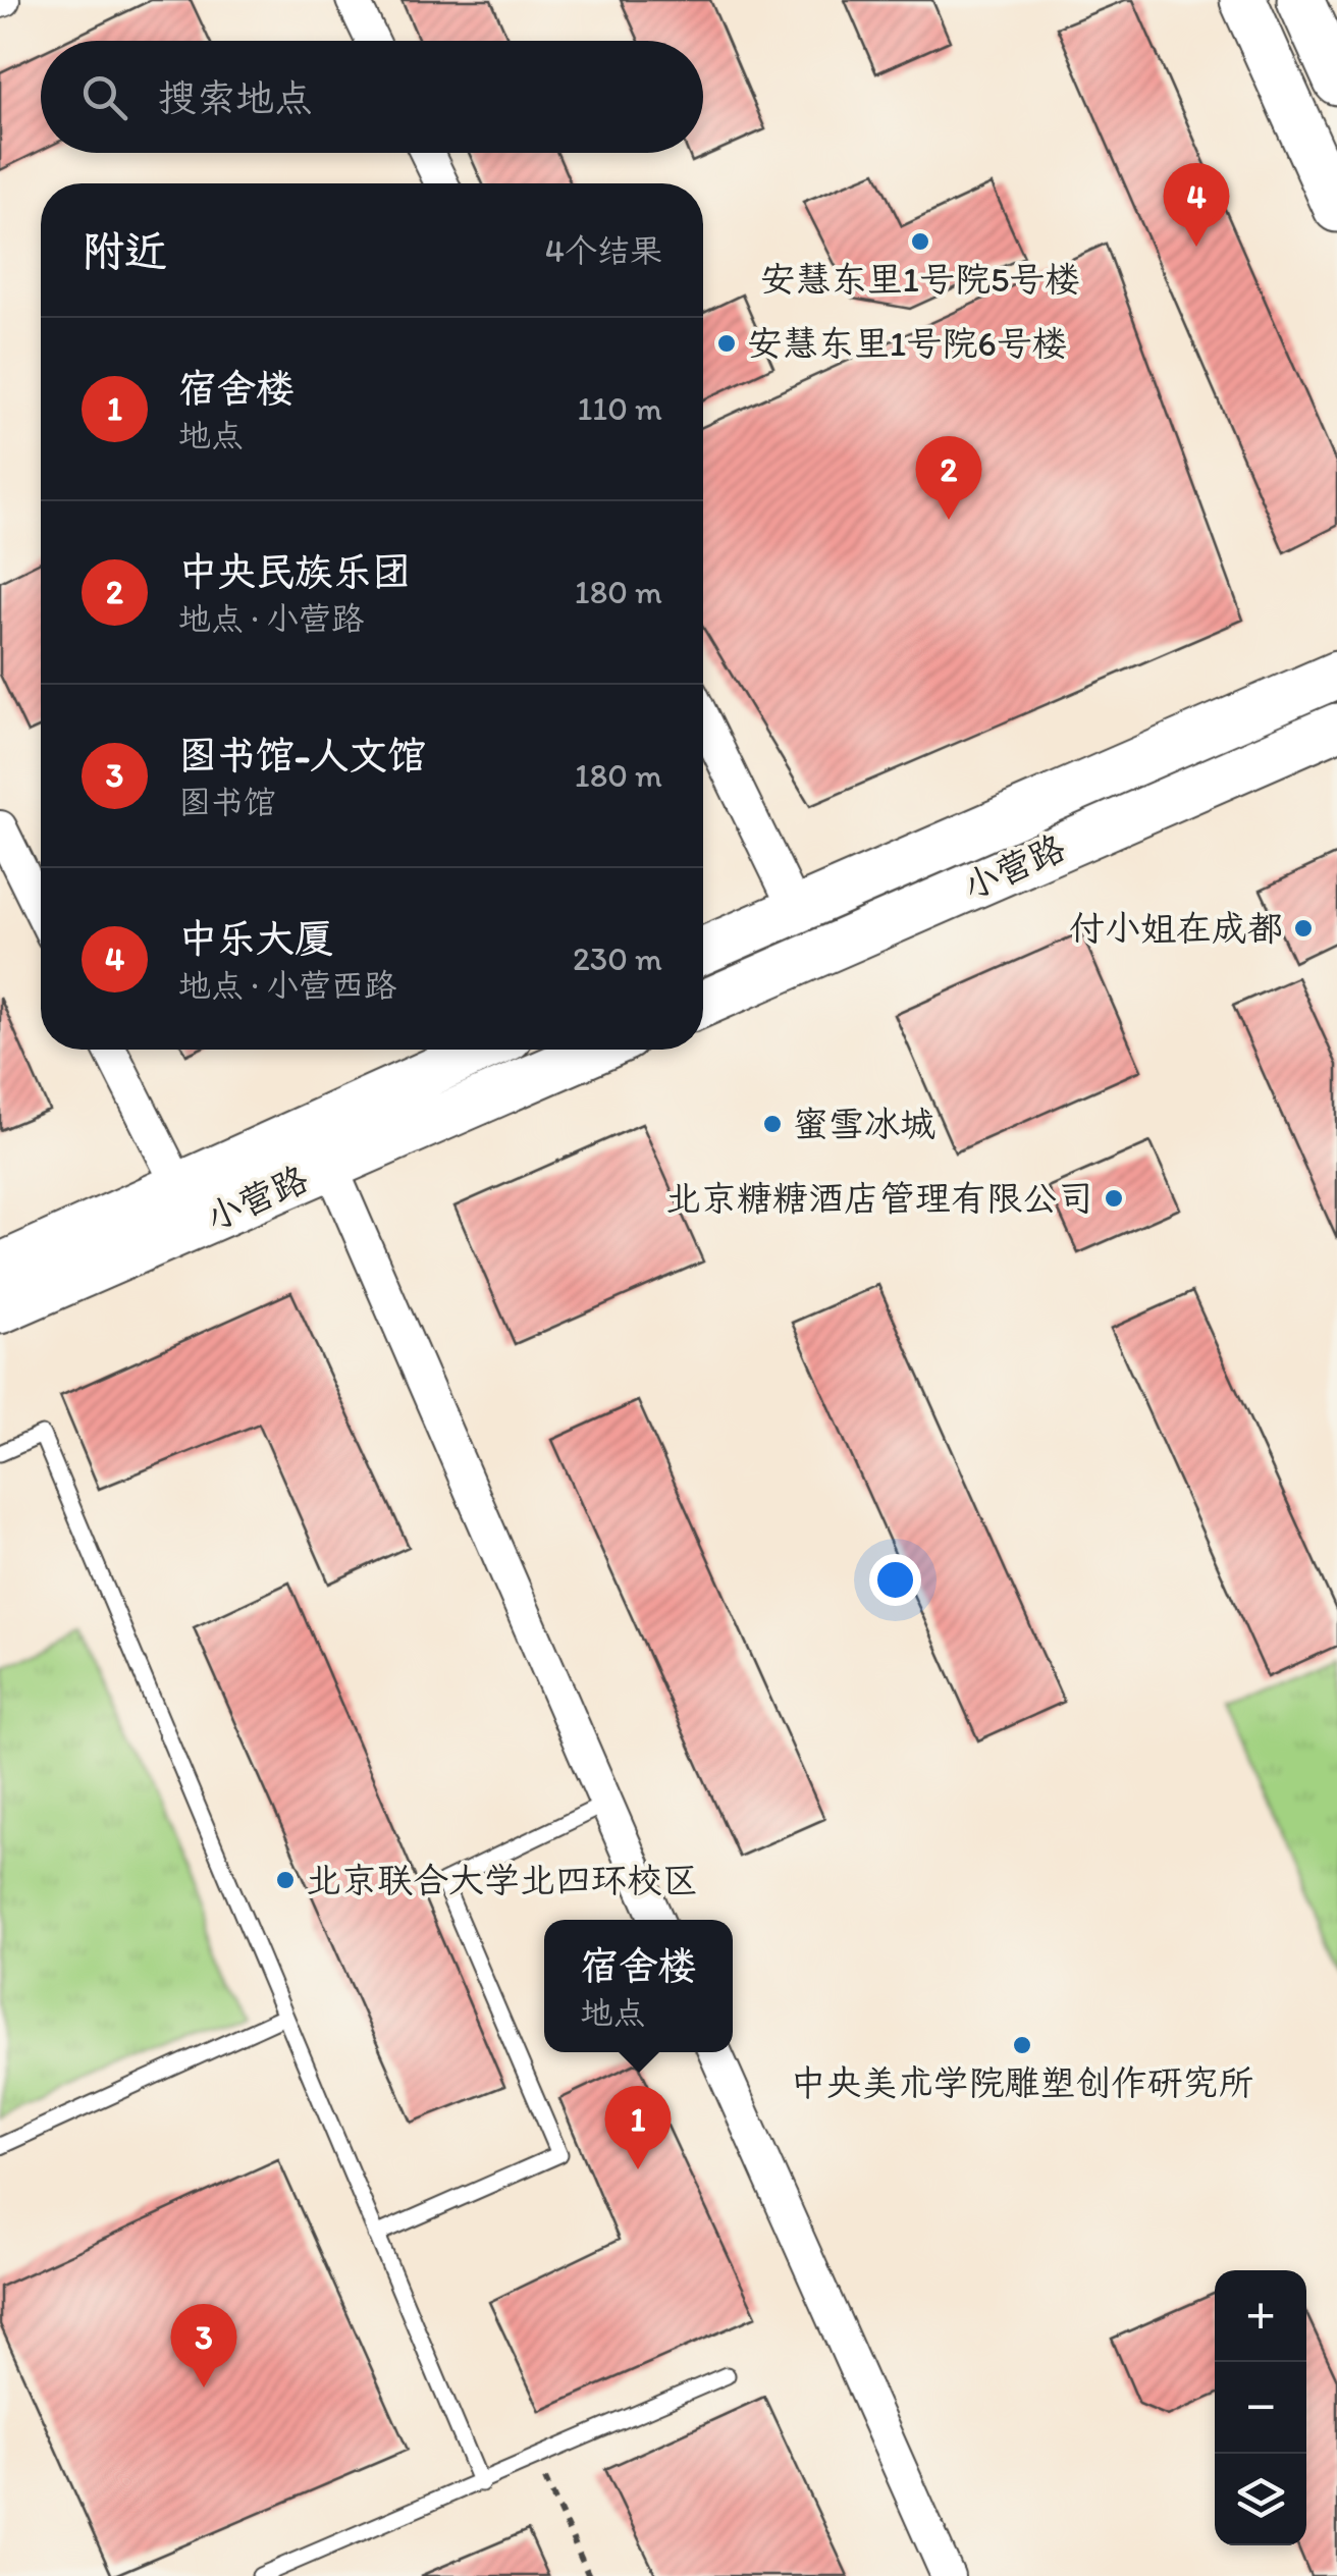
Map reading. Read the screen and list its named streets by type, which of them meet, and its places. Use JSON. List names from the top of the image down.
{
  "streets": {
    "street": ["小营路"]
  },
  "places": [
    "安慧东里1号院5号楼",
    "安慧东里1号院6号楼",
    "付小姐在成都",
    "蜜雪冰城",
    "北京糖糖酒店管理有限公司",
    "北京联合大学北四环校区",
    "中央美术学院雕塑创作研究所"
  ],
  "page": {
    "search": "搜索地点",
    "pins": [
      "4",
      "2",
      "1",
      "3"
    ],
    "heading": ["附近", "4个结果"],
    "list": [
      {
        "mark": "1",
        "name": "宿舍楼",
        "note": "地点",
        "value": "110 m"
      },
      {
        "mark": "2",
        "name": "中央民族乐团",
        "note": "地点 · 小营路",
        "value": "180 m"
      },
      {
        "mark": "3",
        "name": "图书馆-人文馆",
        "note": "图书馆",
        "value": "180 m"
      },
      {
        "mark": "4",
        "name": "中乐大厦",
        "note": "地点 · 小营西路",
        "value": "230 m"
      }
    ],
    "popup": ["宿舍楼", "地点"],
    "map_buttons": ["+", "−"]
  }
}
